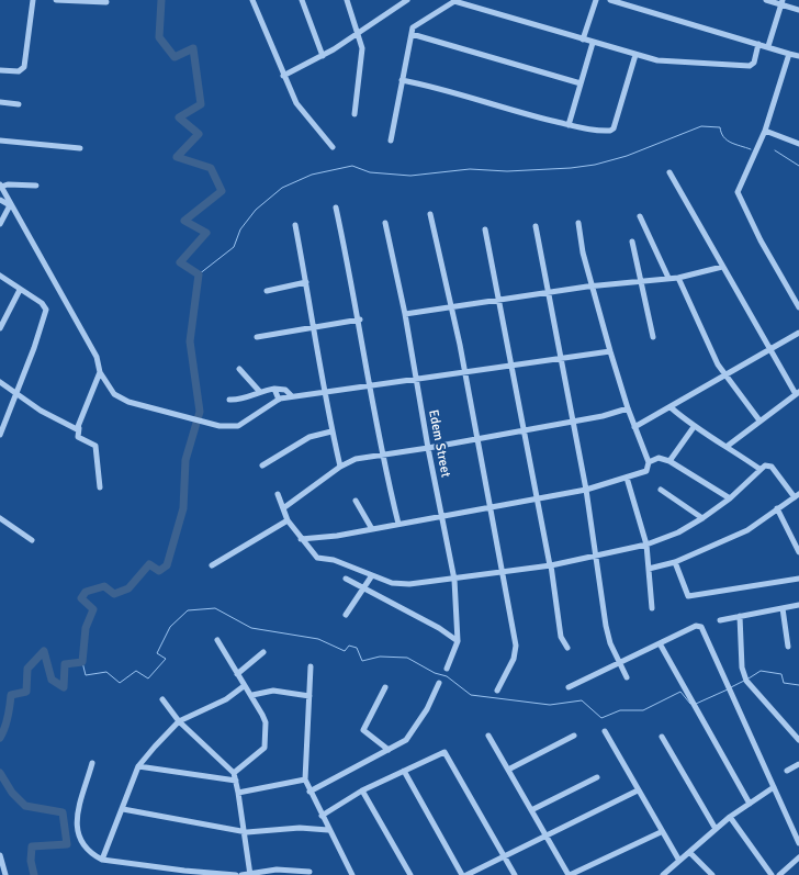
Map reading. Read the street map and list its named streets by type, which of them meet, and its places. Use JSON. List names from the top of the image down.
{
  "streets": {
    "street": ["Edem Street"]
  }
}
